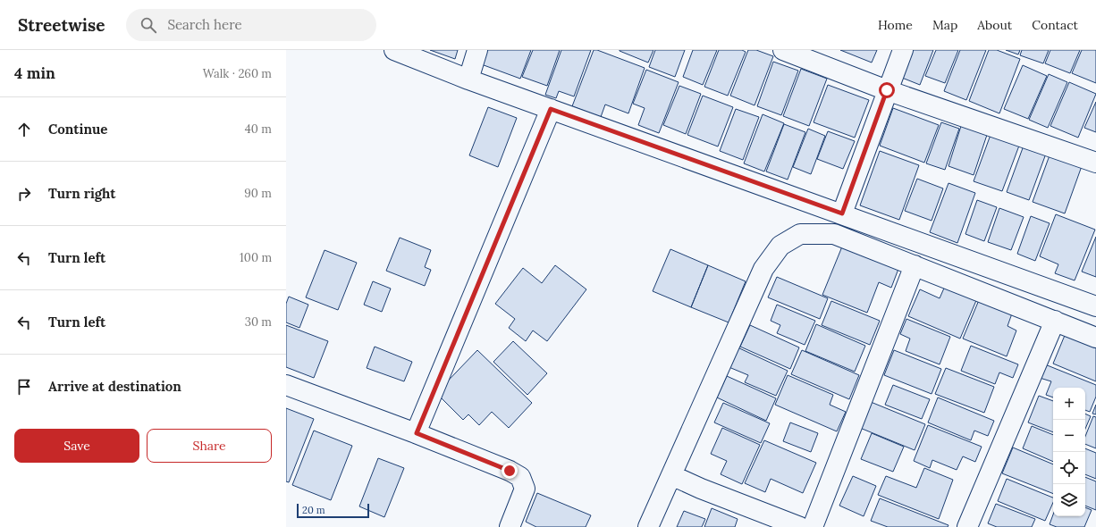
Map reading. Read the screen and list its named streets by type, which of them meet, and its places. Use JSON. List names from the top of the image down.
{
  "scale_bar": "20 m",
  "page": {
    "header": "Streetwise",
    "search": "Search here",
    "nav": [
      "Home",
      "Map",
      "About",
      "Contact"
    ],
    "heading": ["4 min", "Walk · 260 m"],
    "list": [
      ["Continue", "40 m"],
      ["Turn right", "90 m"],
      ["Turn left", "100 m"],
      ["Turn left", "30 m"],
      "Arrive at destination"
    ],
    "map_buttons": ["+", "−"],
    "buttons": ["Save", "Share"],
    "scale": "20 m"
  }
}
